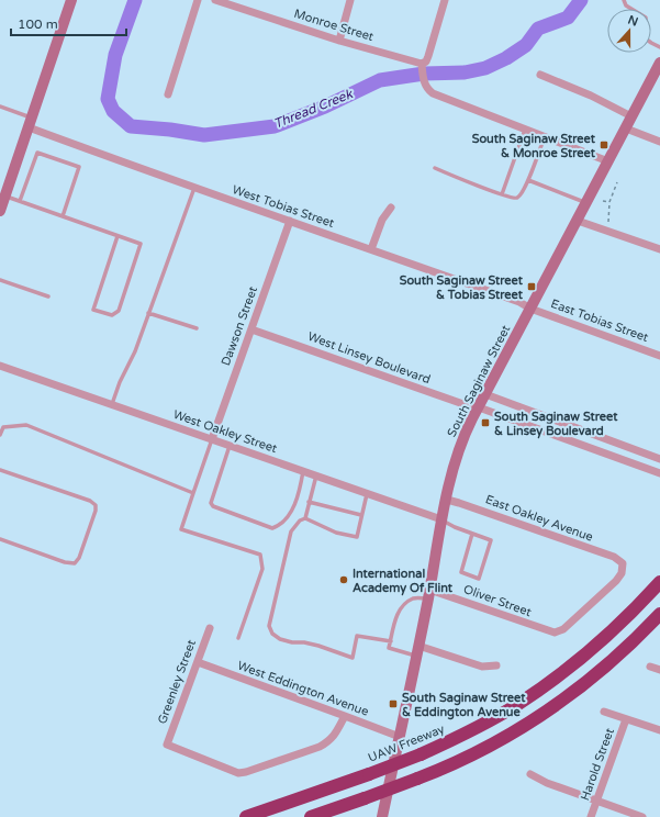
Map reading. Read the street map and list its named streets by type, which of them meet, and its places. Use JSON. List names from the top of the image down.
{
  "streets": {
    "highway": ["UAW Freeway"],
    "main road": ["South Saginaw Street"],
    "street": [
      "Monroe Street",
      "West Tobias Street",
      "East Tobias Street",
      "Dawson Street",
      "West Linsey Boulevard",
      "West Oakley Street",
      "East Oakley Avenue",
      "Oliver Street",
      "Greenley Street",
      "West Eddington Avenue",
      "Harold Street"
    ]
  },
  "crossings": [
    ["West Tobias Street", "East Tobias Street"],
    ["West Tobias Street", "Dawson Street"],
    ["West Tobias Street", "South Saginaw Street"],
    ["East Tobias Street", "South Saginaw Street"],
    ["Dawson Street", "West Linsey Boulevard"],
    ["Dawson Street", "West Oakley Street"],
    ["West Linsey Boulevard", "South Saginaw Street"],
    ["South Saginaw Street", "West Oakley Street"],
    ["South Saginaw Street", "East Oakley Avenue"],
    ["South Saginaw Street", "Oliver Street"],
    ["South Saginaw Street", "West Eddington Avenue"],
    ["East Oakley Avenue", "Oliver Street"],
    ["Greenley Street", "West Eddington Avenue"]
  ],
  "water": ["Thread Creek"],
  "places": {
    "transit": [
      "South Saginaw Street & Monroe Street",
      "South Saginaw Street & Tobias Street",
      "South Saginaw Street & Linsey Boulevard",
      "South Saginaw Street & Eddington Avenue"
    ],
    "other": ["International Academy Of Flint"]
  },
  "scale_bar": "100 m",
  "north": "top"
}
